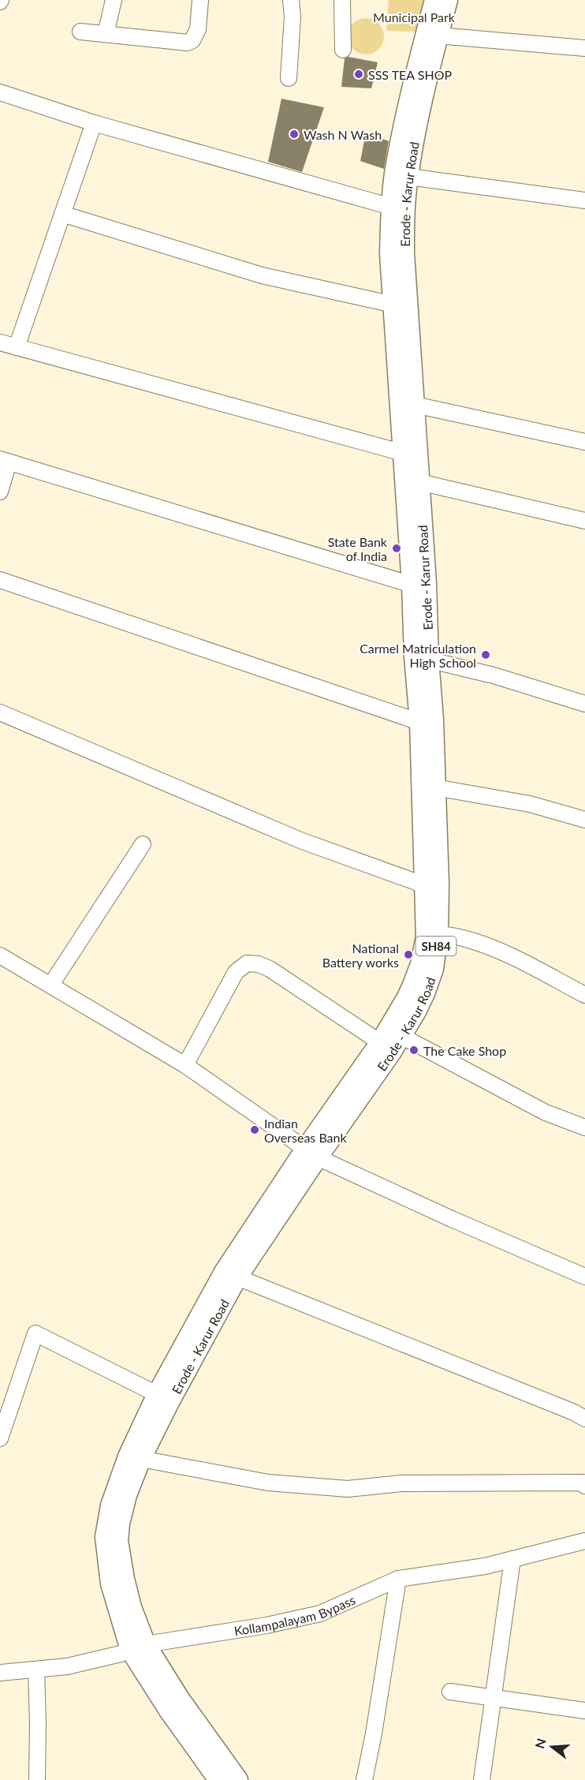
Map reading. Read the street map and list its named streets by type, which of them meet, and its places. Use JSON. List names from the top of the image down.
{
  "streets": {
    "main road": ["Erode - Karur Road", "SH84"],
    "street": ["Kollampalayam Bypass"]
  },
  "crossings": [
    ["Erode - Karur Road", "Kollampalayam Bypass"]
  ],
  "parks": ["Municipal Park"],
  "places": [
    "SSS TEA SHOP",
    "Wash N Wash",
    "State Bank of India",
    "Carmel Matriculation High School",
    "National Battery works",
    "The Cake Shop",
    "Indian Overseas Bank"
  ],
  "north": "left"
}
